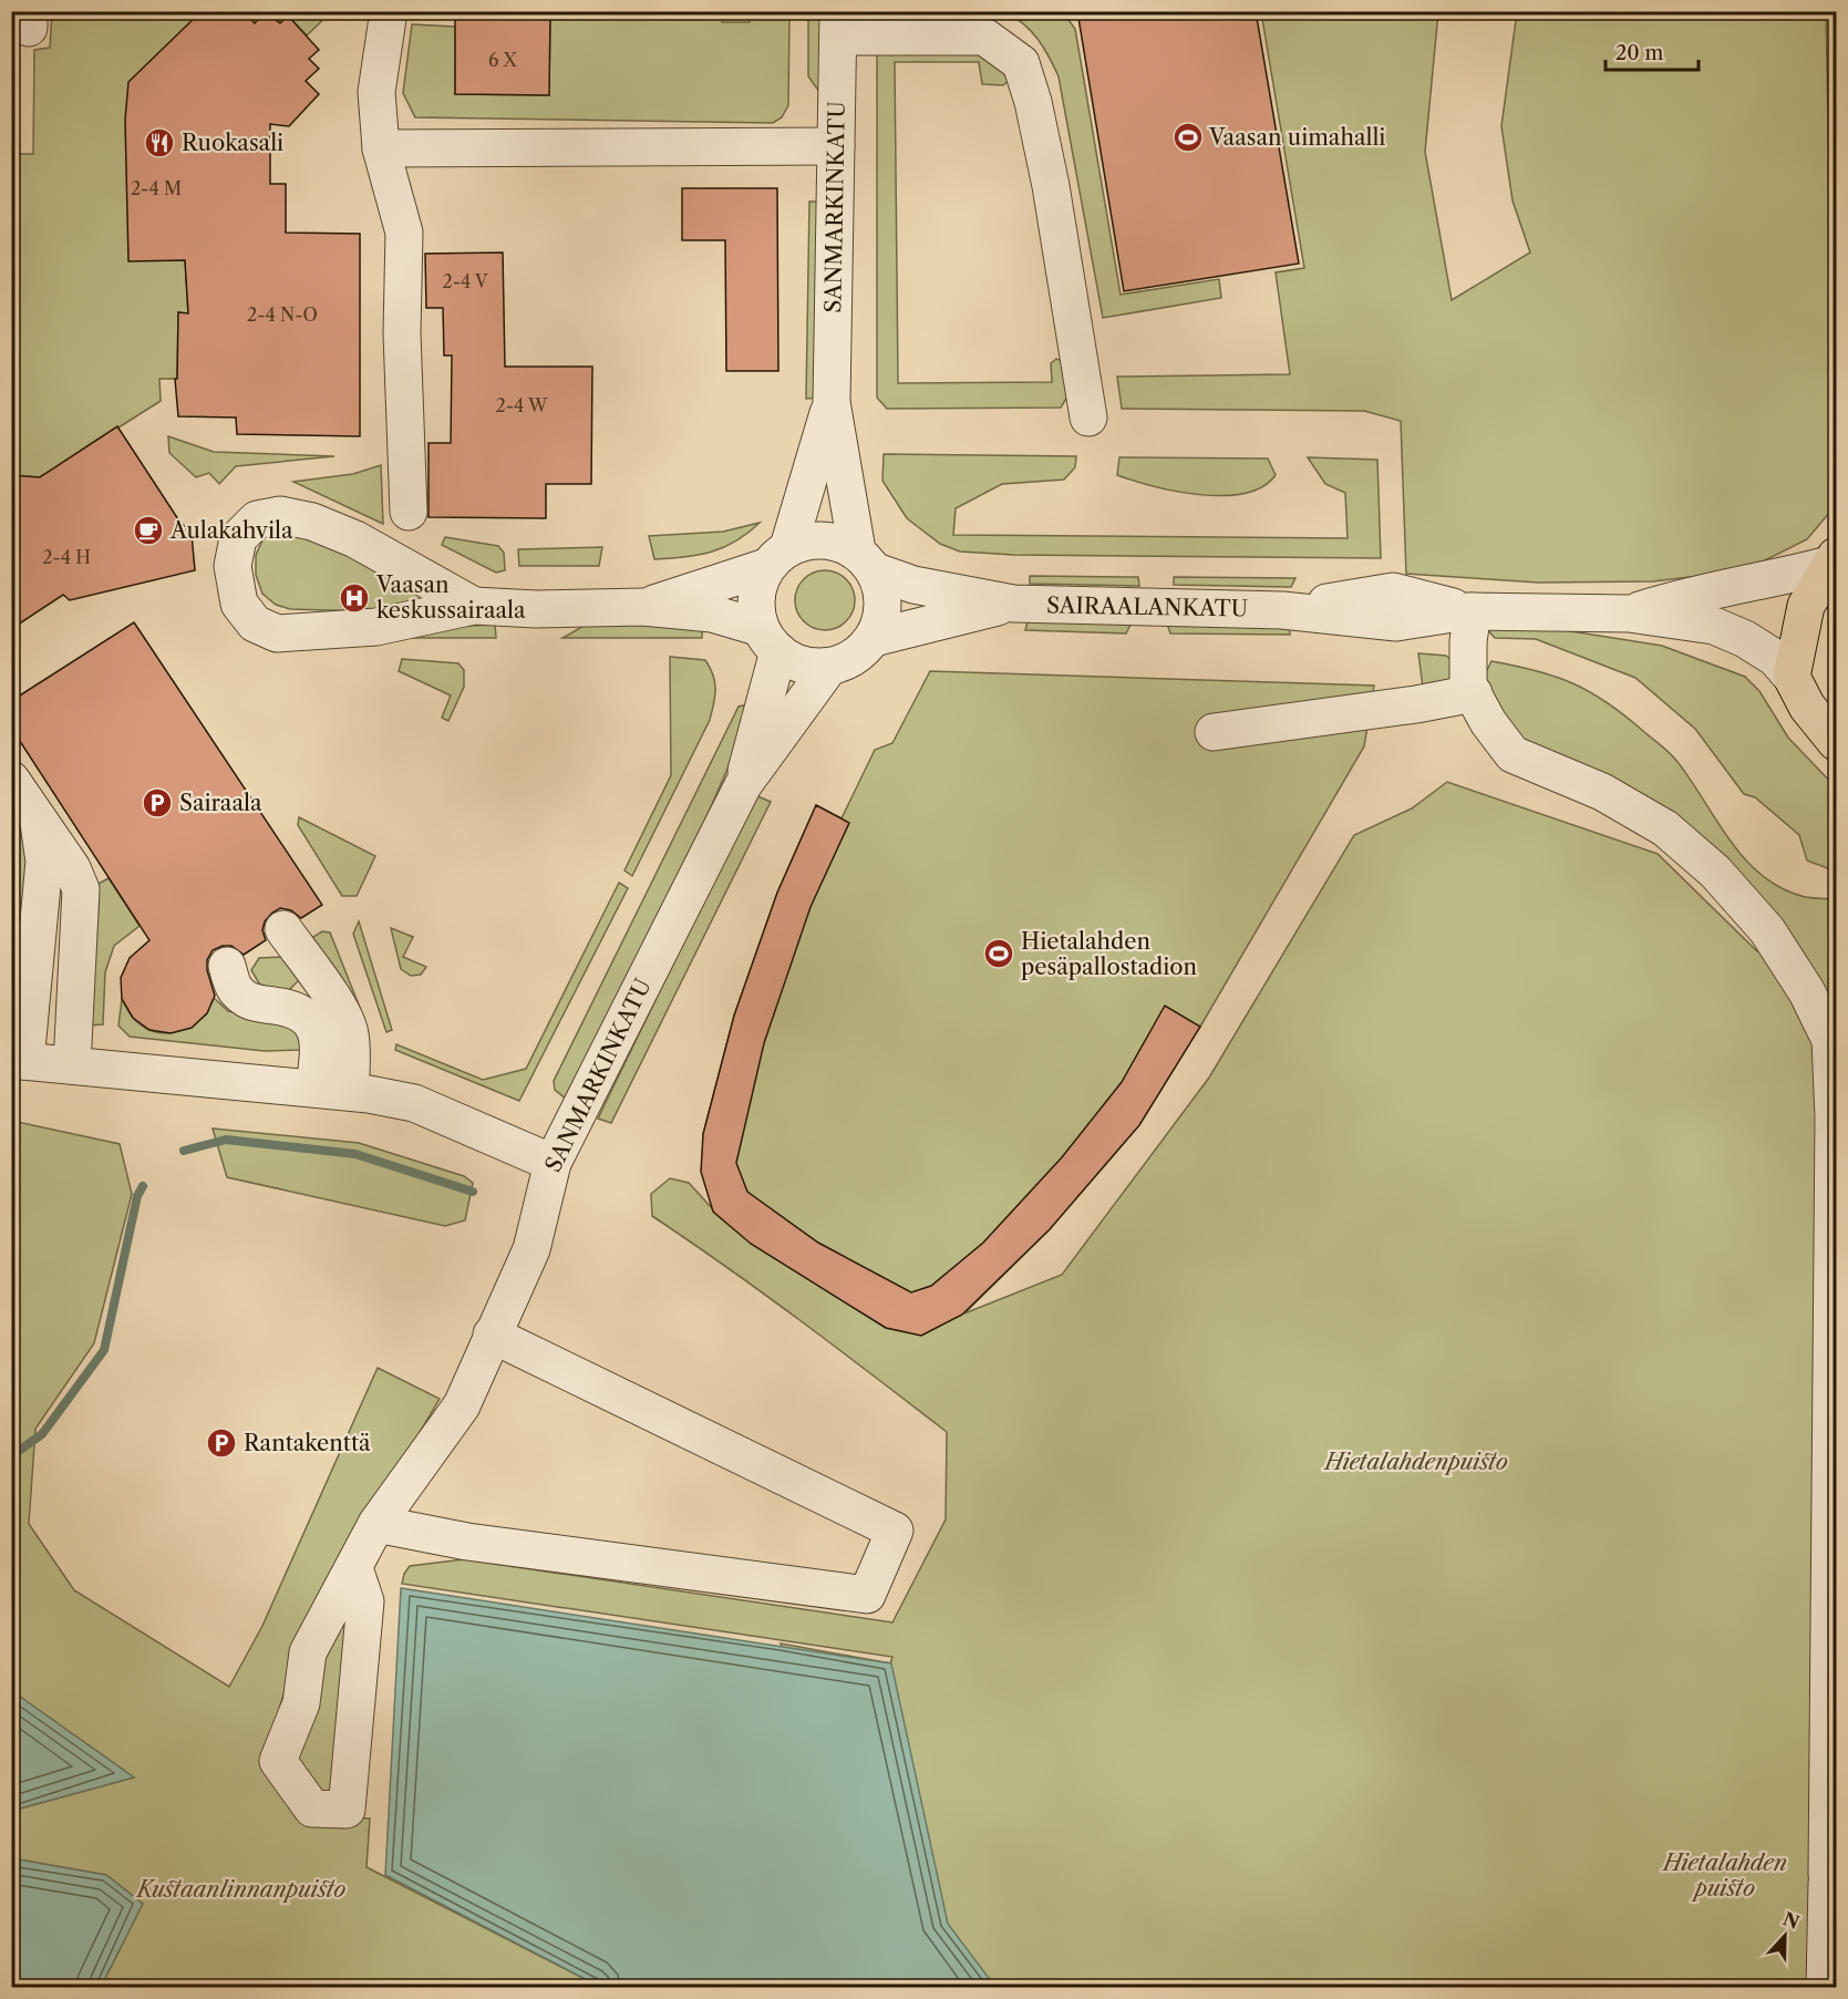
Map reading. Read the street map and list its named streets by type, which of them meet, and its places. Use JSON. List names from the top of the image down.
{
  "streets": {
    "street": ["SANMARKINKATU", "SAIRAALANKATU"]
  },
  "crossings": [
    ["SANMARKINKATU", "SAIRAALANKATU"]
  ],
  "parks": ["Hietalahdenpuisto", "Hietalahden puisto", "Kustaanlinnanpuisto"],
  "places": {
    "sports": ["Vaasan uimahalli", "Hietalahden pesäpallostadion"],
    "restaurant": ["Ruokasali"],
    "cafe": ["Aulakahvila"],
    "hospital": ["Vaasan keskussairaala"],
    "parking": ["Sairaala", "Rantakenttä"]
  },
  "house_numbers": [
    "6 X",
    "2-4 M",
    "2-4 V",
    "2-4 N-O",
    "2-4 W",
    "2-4 H"
  ],
  "scale_bar": "20 m",
  "north": "top"
}
